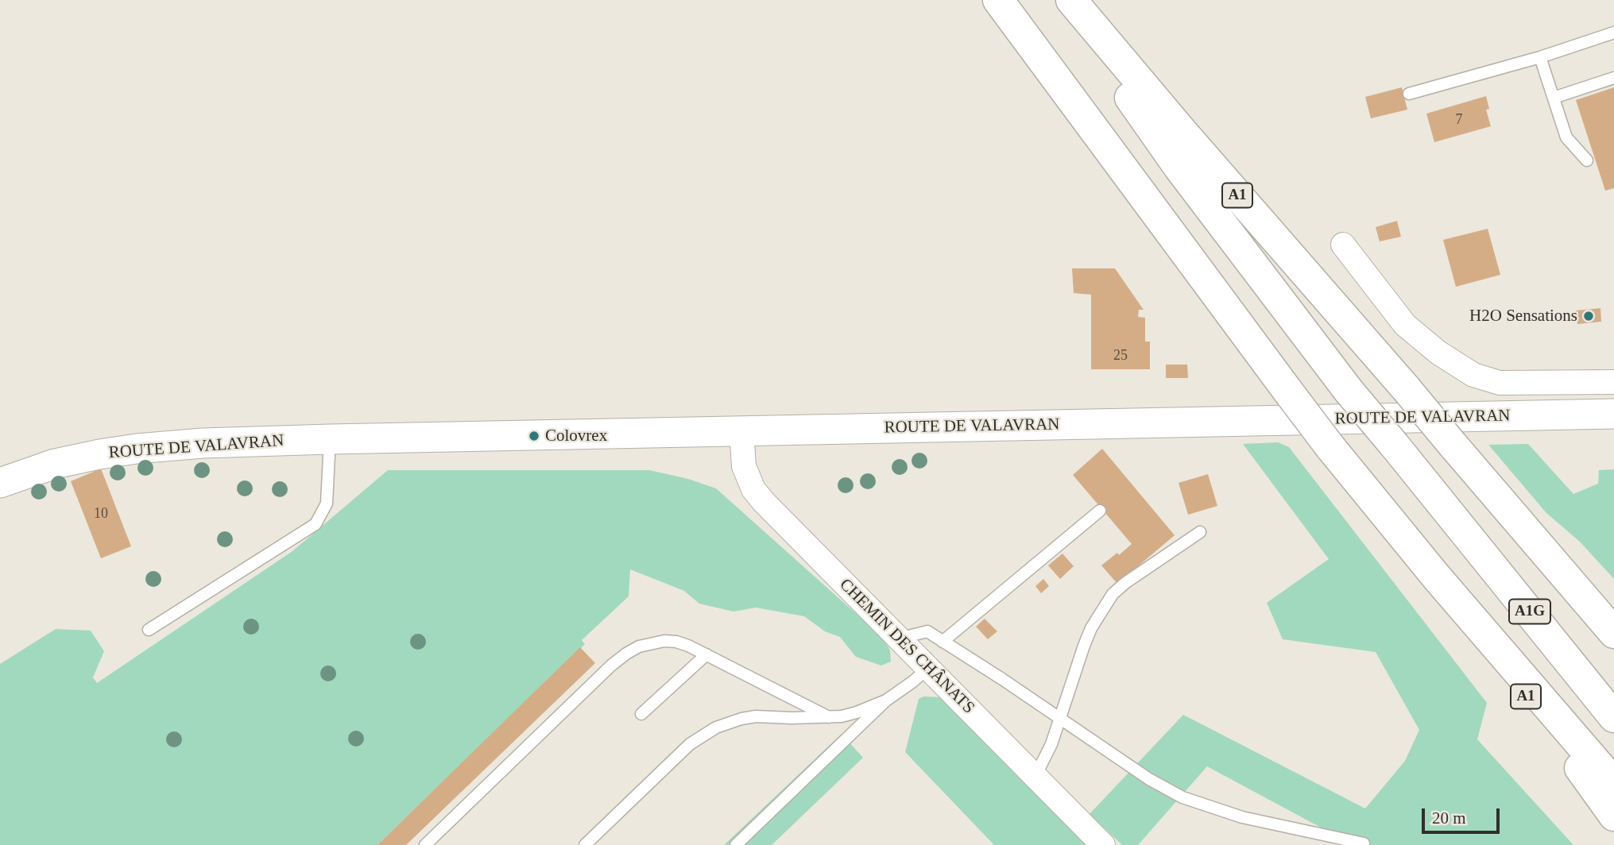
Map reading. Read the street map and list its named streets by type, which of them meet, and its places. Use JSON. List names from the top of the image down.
{
  "streets": {
    "highway": ["A1", "A1G"],
    "street": ["ROUTE DE VALAVRAN", "CHEMIN DES CHÂNATS"]
  },
  "crossings": [
    ["A1", "A1G"],
    ["ROUTE DE VALAVRAN", "CHEMIN DES CHÂNATS"]
  ],
  "places": ["H2O Sensations", "Colovrex"],
  "house_numbers": ["7", "25", "10"],
  "scale_bar": "20 m"
}
